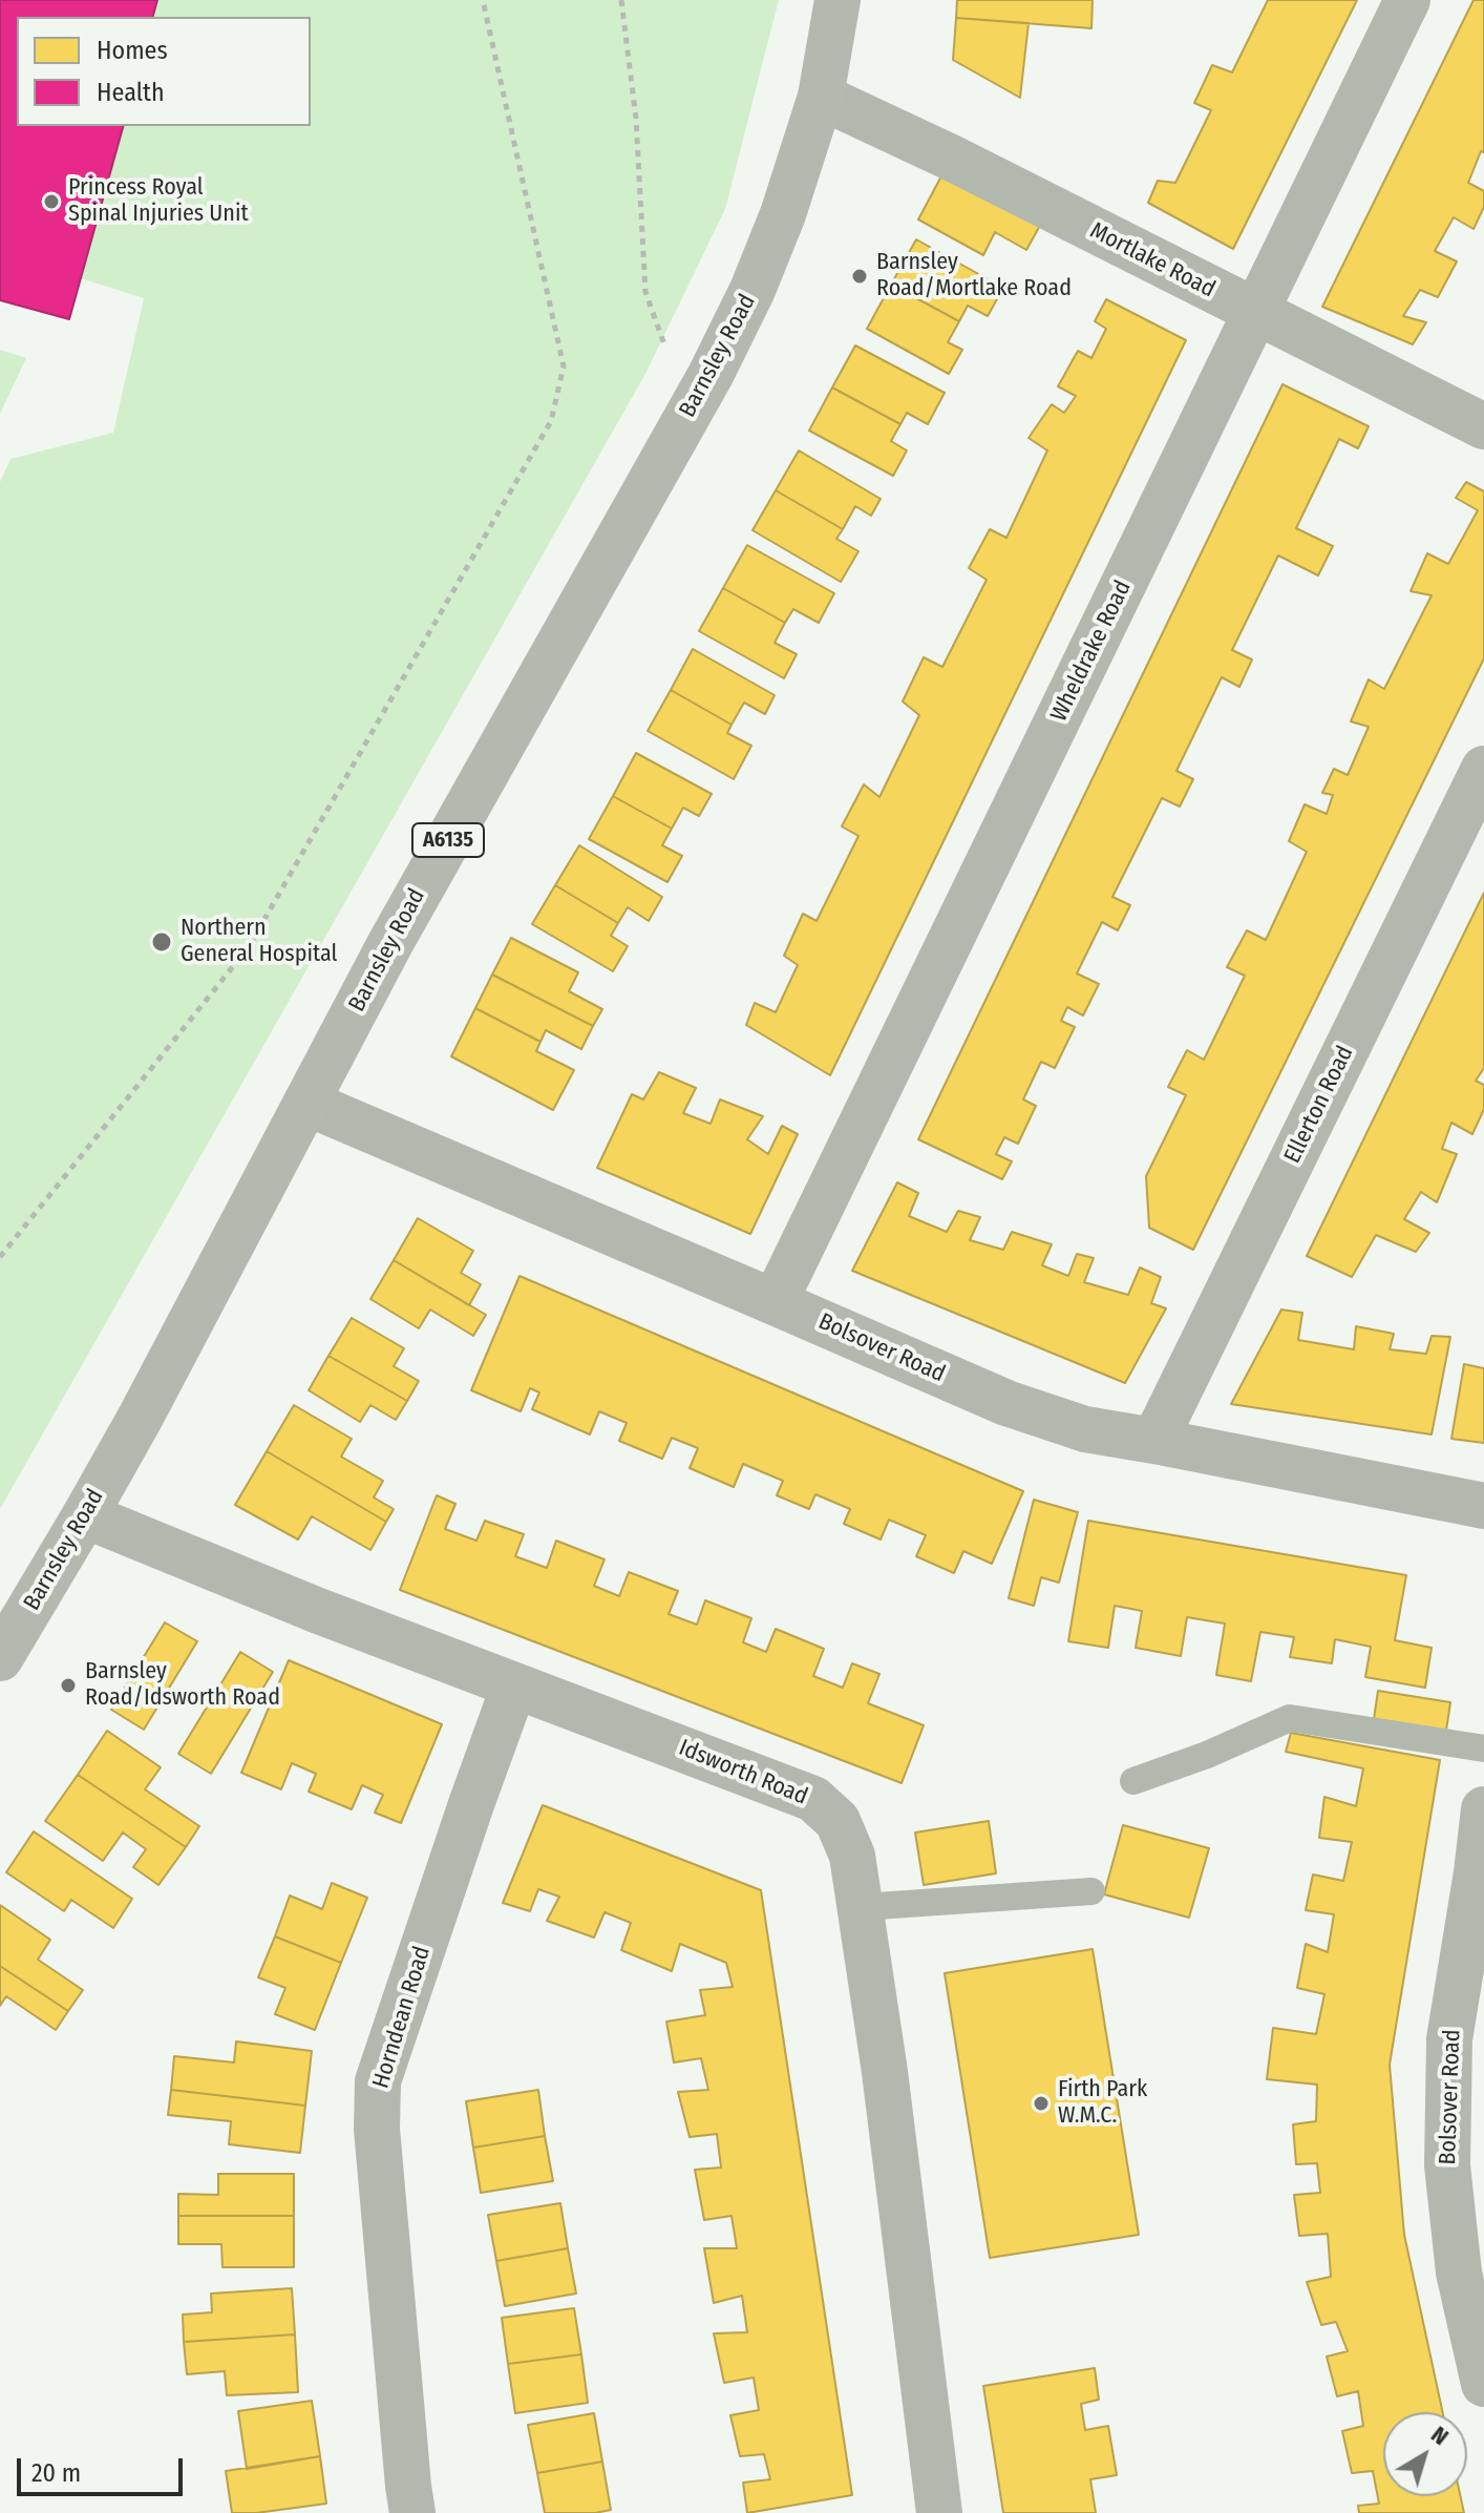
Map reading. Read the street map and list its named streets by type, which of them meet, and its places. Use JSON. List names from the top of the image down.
{
  "streets": {
    "main road": ["Barnsley Road", "A6135"],
    "street": [
      "Mortlake Road",
      "Wheldrake Road",
      "Ellerton Road",
      "Bolsover Road",
      "Idsworth Road",
      "Horndean Road"
    ]
  },
  "crossings": [
    ["Mortlake Road", "Barnsley Road"],
    ["Mortlake Road", "Wheldrake Road"],
    ["Barnsley Road", "Bolsover Road"],
    ["Barnsley Road", "Idsworth Road"],
    ["Wheldrake Road", "Bolsover Road"],
    ["Ellerton Road", "Bolsover Road"],
    ["Idsworth Road", "Horndean Road"]
  ],
  "places": [
    "Princess Royal Spinal Injuries Unit",
    "Barnsley Road/Mortlake Road",
    "Northern General Hospital",
    "Barnsley Road/Idsworth Road",
    "Firth Park W.M.C."
  ],
  "legend": ["Homes", "Health"],
  "scale_bar": "20 m",
  "north": "top right"
}
